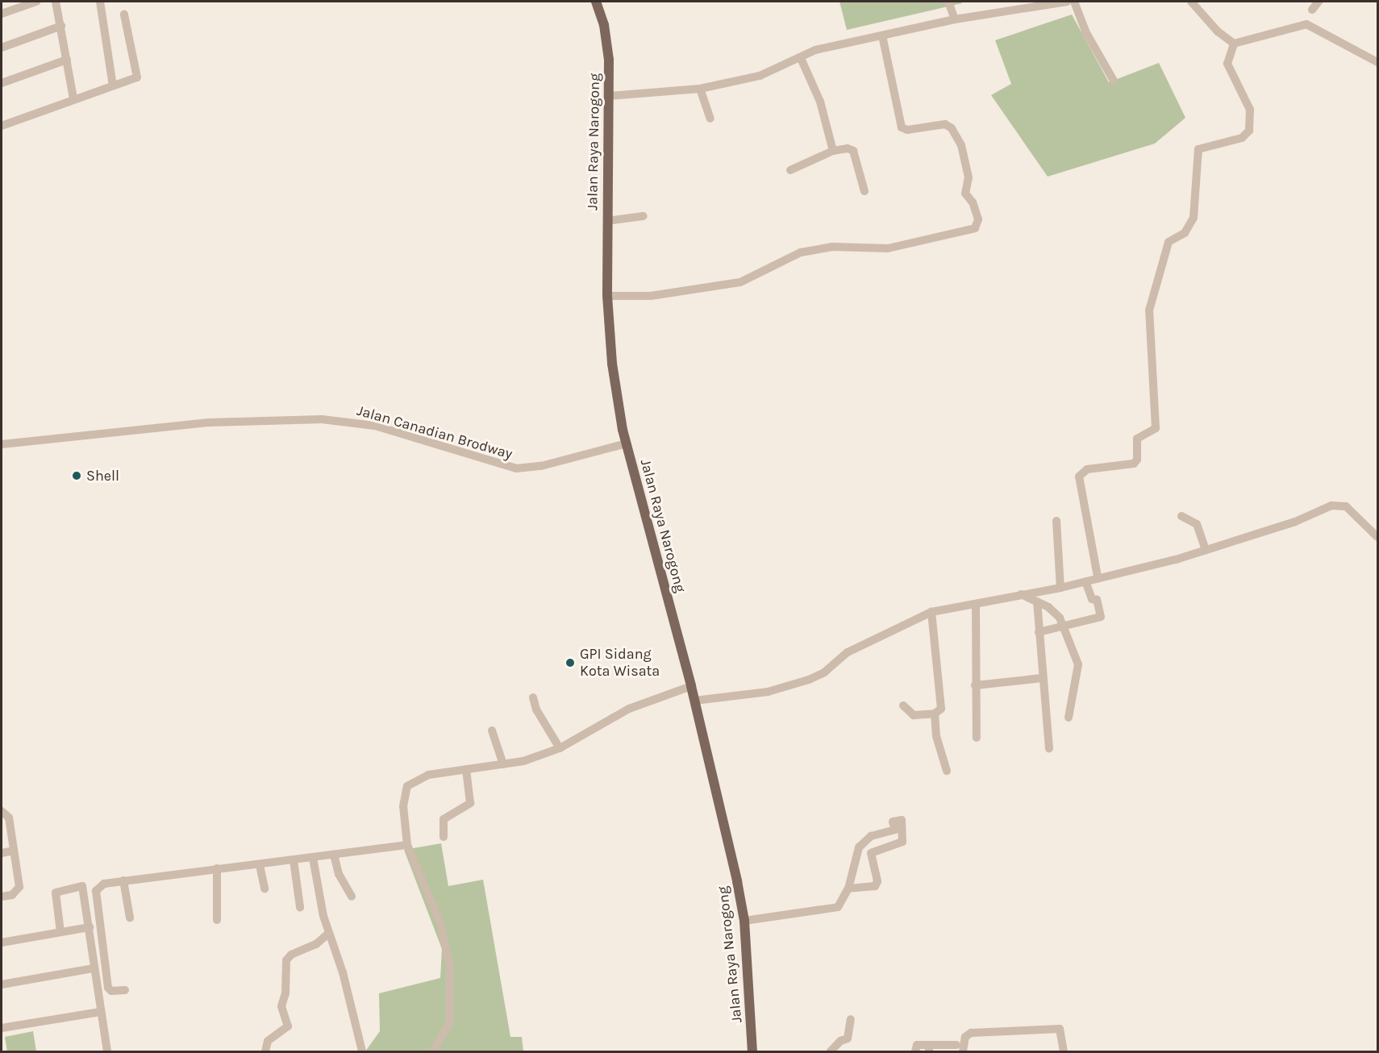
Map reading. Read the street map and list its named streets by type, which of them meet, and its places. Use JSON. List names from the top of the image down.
{
  "streets": {
    "main road": ["Jalan Raya Narogong"],
    "street": ["Jalan Canadian Brodway"]
  },
  "crossings": [
    ["Jalan Raya Narogong", "Jalan Canadian Brodway"]
  ],
  "places": ["Shell", "GPI Sidang Kota Wisata"]
}
